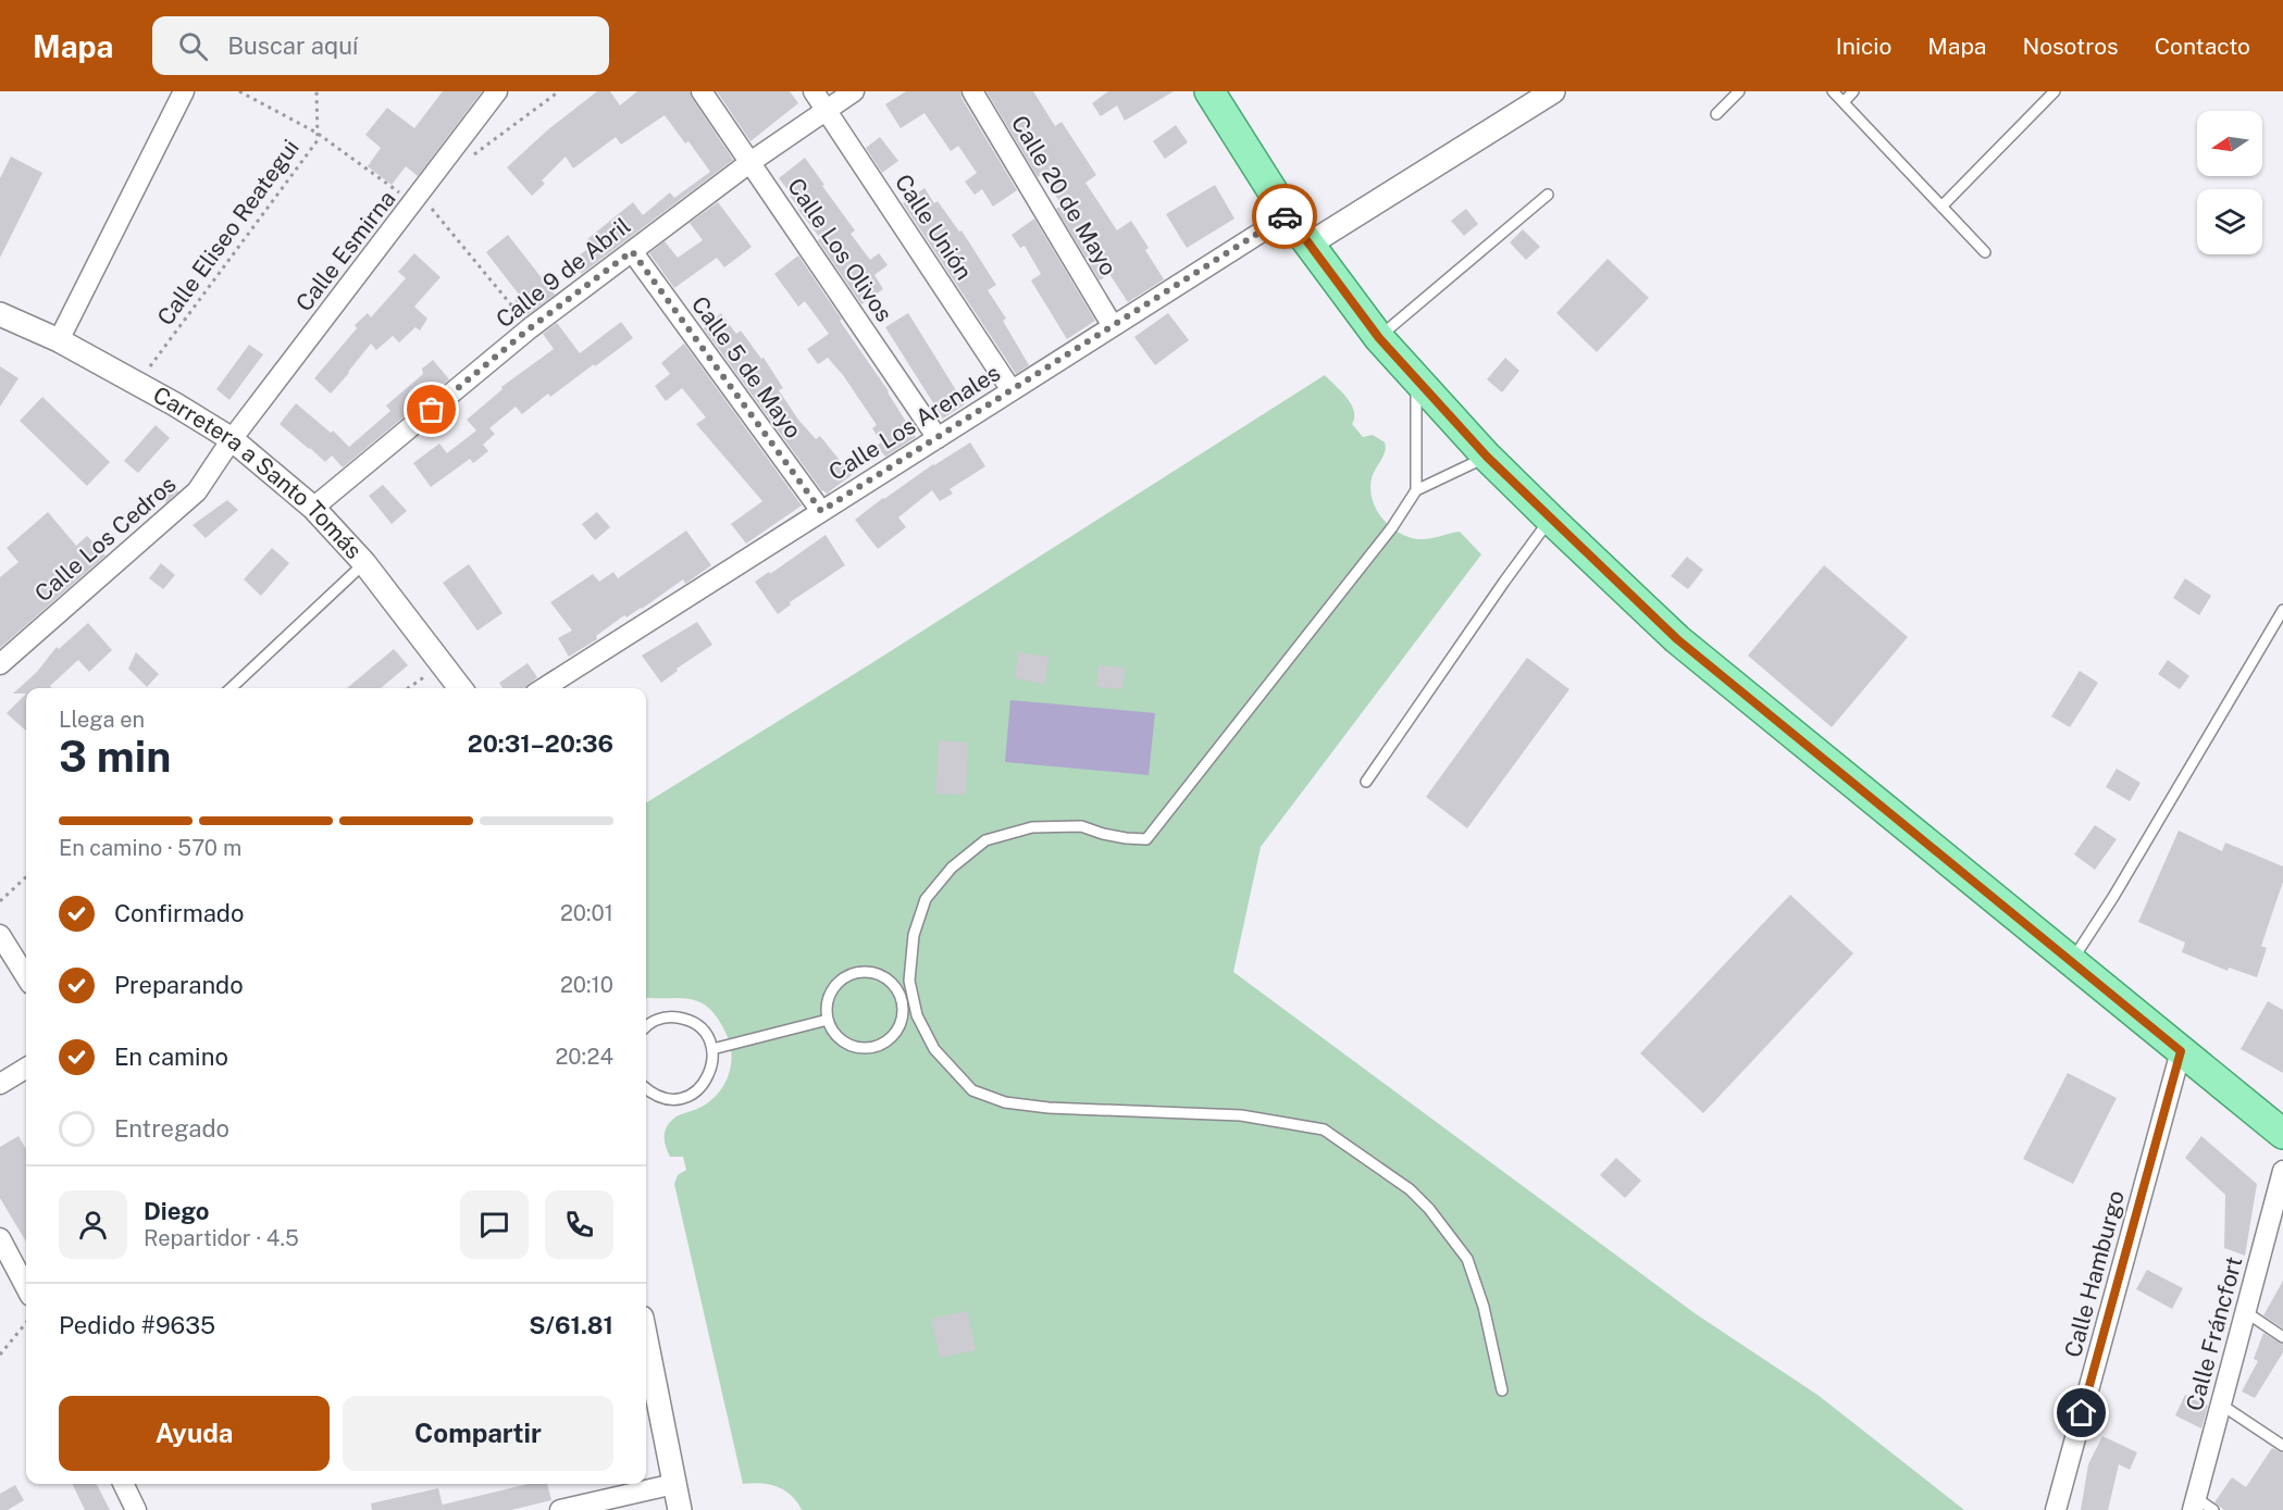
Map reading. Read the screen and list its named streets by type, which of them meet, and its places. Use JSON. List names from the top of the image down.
{
  "streets": {
    "street": [
      "Calle 20 de Mayo",
      "Calle Unión",
      "Calle Los Olivos",
      "Calle Esmirna",
      "Calle 9 de Abril",
      "Calle 5 de Mayo",
      "Calle Los Arenales",
      "Carretera a Santo Tomás",
      "Calle Los Cedros",
      "Calle Hamburgo",
      "Calle Fráncfort"
    ],
    "path": ["Calle Eliseo Reategui"]
  },
  "crossings": [
    ["Calle 20 de Mayo", "Calle Los Arenales"],
    ["Calle Unión", "Calle 9 de Abril"],
    ["Calle Unión", "Calle Los Arenales"],
    ["Calle Eliseo Reategui", "Carretera a Santo Tomás"],
    ["Calle Los Olivos", "Calle 9 de Abril"],
    ["Calle Los Olivos", "Calle Los Arenales"],
    ["Calle Esmirna", "Carretera a Santo Tomás"],
    ["Calle Esmirna", "Calle Los Cedros"],
    ["Calle 9 de Abril", "Calle 5 de Mayo"],
    ["Calle 9 de Abril", "Carretera a Santo Tomás"],
    ["Calle 5 de Mayo", "Calle Los Arenales"],
    ["Carretera a Santo Tomás", "Calle Los Cedros"]
  ],
  "north": "left",
  "page": {
    "header": "Mapa",
    "search": "Buscar aquí",
    "nav": [
      "Inicio",
      "Mapa",
      "Nosotros",
      "Contacto"
    ],
    "heading": ["3 min", "Llega en", "20:31–20:36"],
    "panel": [
      "Diego",
      "Repartidor · 4.5",
      "Pedido #9635",
      "S/61.81"
    ],
    "bar": "En camino · 570 m",
    "list": [
      ["Confirmado", "20:01"],
      ["Preparando", "20:10"],
      ["En camino", "20:24"],
      "Entregado"
    ],
    "buttons": ["Ayuda", "Compartir"]
  }
}
